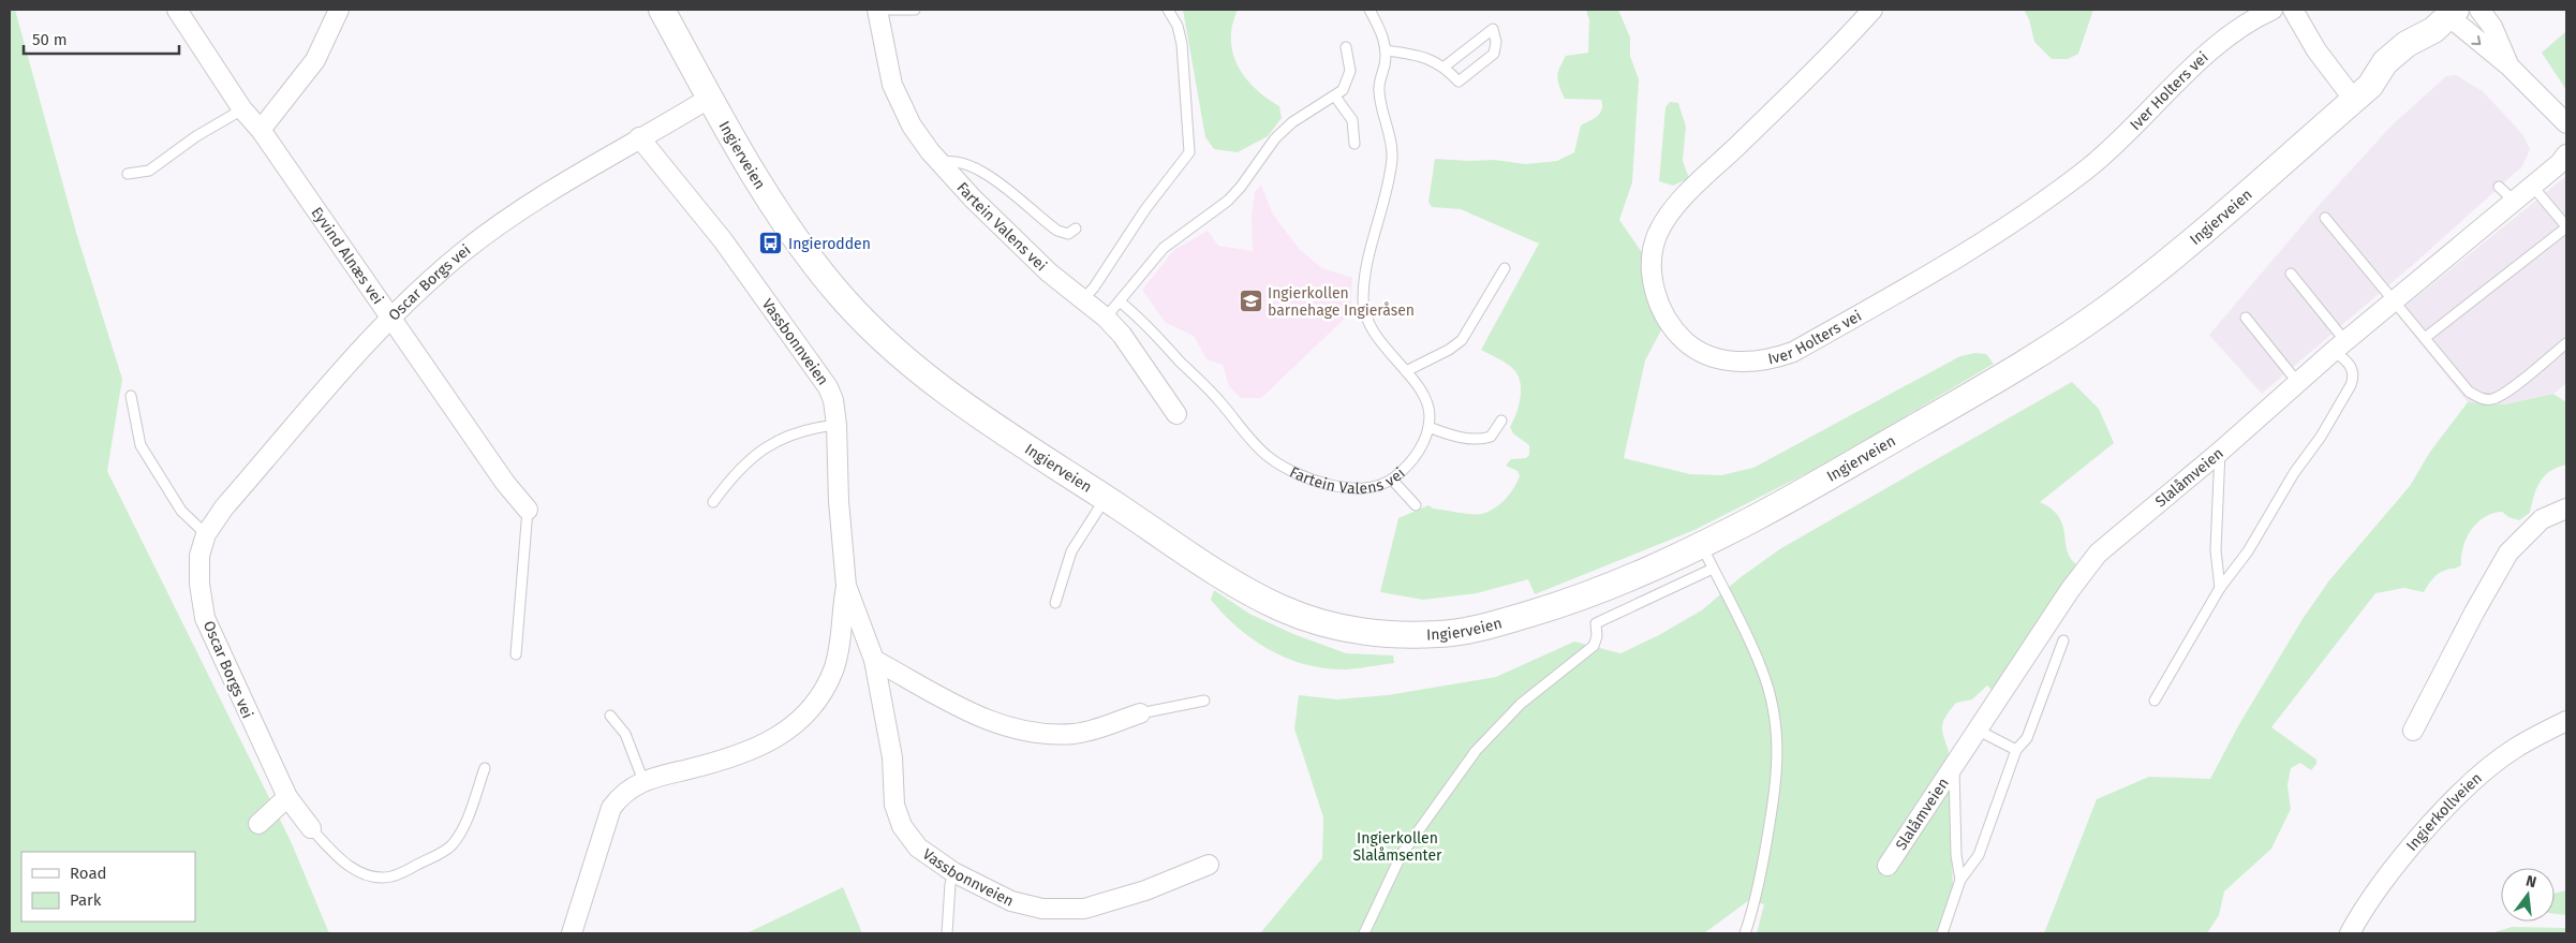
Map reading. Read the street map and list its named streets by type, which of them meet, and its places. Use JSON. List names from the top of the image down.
{
  "streets": {
    "main road": ["Ingierveien"],
    "street": [
      "Iver Holters vei",
      "Fartein Valens vei",
      "Eyvind Alnæs vei",
      "Oscar Borgs vei",
      "Vassbonnveien",
      "Slalåmveien",
      "Ingierkollveien"
    ]
  },
  "crossings": [
    ["Ingierveien", "Oscar Borgs vei"],
    ["Eyvind Alnæs vei", "Oscar Borgs vei"],
    ["Oscar Borgs vei", "Vassbonnveien"]
  ],
  "parks": ["Ingierkollen Slalåmsenter"],
  "places": {
    "bus stop": ["Ingierodden"],
    "school or university": ["Ingierkollen barnehage Ingieråsen"]
  },
  "legend": ["Road", "Park"],
  "scale_bar": "50 m",
  "north": "top"
}
